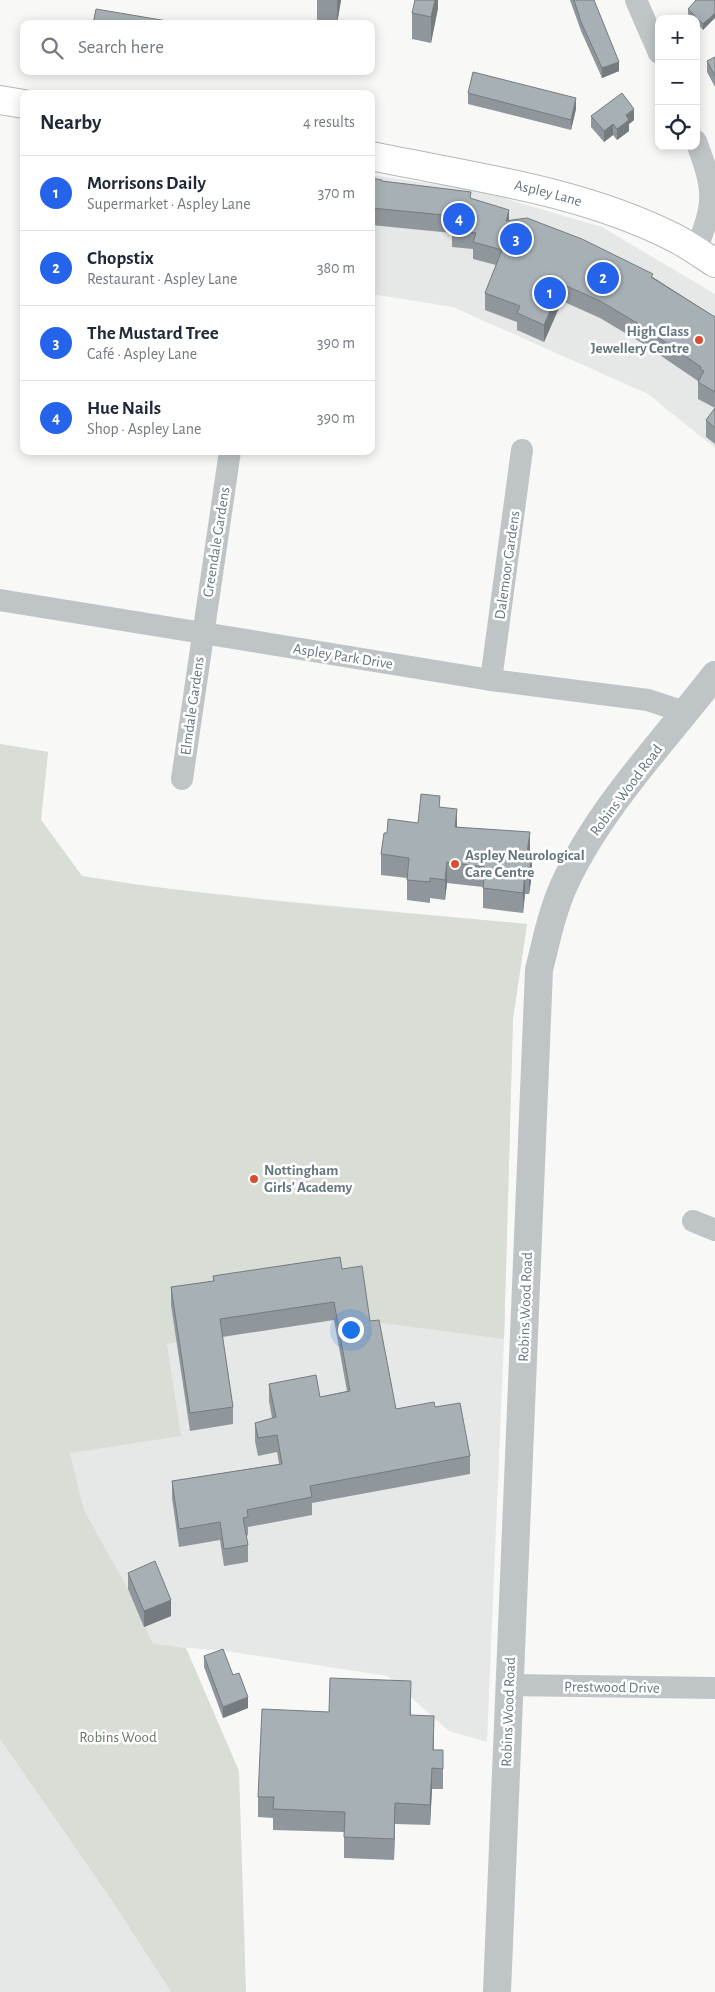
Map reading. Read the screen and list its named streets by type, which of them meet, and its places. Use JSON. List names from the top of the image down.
{
  "streets": {
    "main road": ["Aspley Lane"],
    "street": [
      "Greendale Gardens",
      "Dalemoor Gardens",
      "Aspley Park Drive",
      "Elmdale Gardens",
      "Robins Wood Road",
      "Prestwood Drive"
    ]
  },
  "crossings": [
    ["Greendale Gardens", "Aspley Park Drive"],
    ["Greendale Gardens", "Elmdale Gardens"],
    ["Dalemoor Gardens", "Aspley Park Drive"],
    ["Aspley Park Drive", "Elmdale Gardens"],
    ["Aspley Park Drive", "Robins Wood Road"],
    ["Robins Wood Road", "Prestwood Drive"]
  ],
  "parks": ["Robins Wood"],
  "places": ["High Class Jewellery Centre", "Aspley Neurological Care Centre", "Nottingham Girls' Academy"],
  "page": {
    "map_buttons": ["+", "−"],
    "search": "Search here",
    "heading": ["Nearby", "4 results"],
    "list": [
      {
        "mark": "1",
        "name": "Morrisons Daily",
        "note": "Supermarket · Aspley Lane",
        "value": "370 m"
      },
      {
        "mark": "2",
        "name": "Chopstix",
        "note": "Restaurant · Aspley Lane",
        "value": "380 m"
      },
      {
        "mark": "3",
        "name": "The Mustard Tree",
        "note": "Café · Aspley Lane",
        "value": "390 m"
      },
      {
        "mark": "4",
        "name": "Hue Nails",
        "note": "Shop · Aspley Lane",
        "value": "390 m"
      }
    ],
    "pins": [
      "4",
      "3",
      "2",
      "1"
    ]
  }
}
